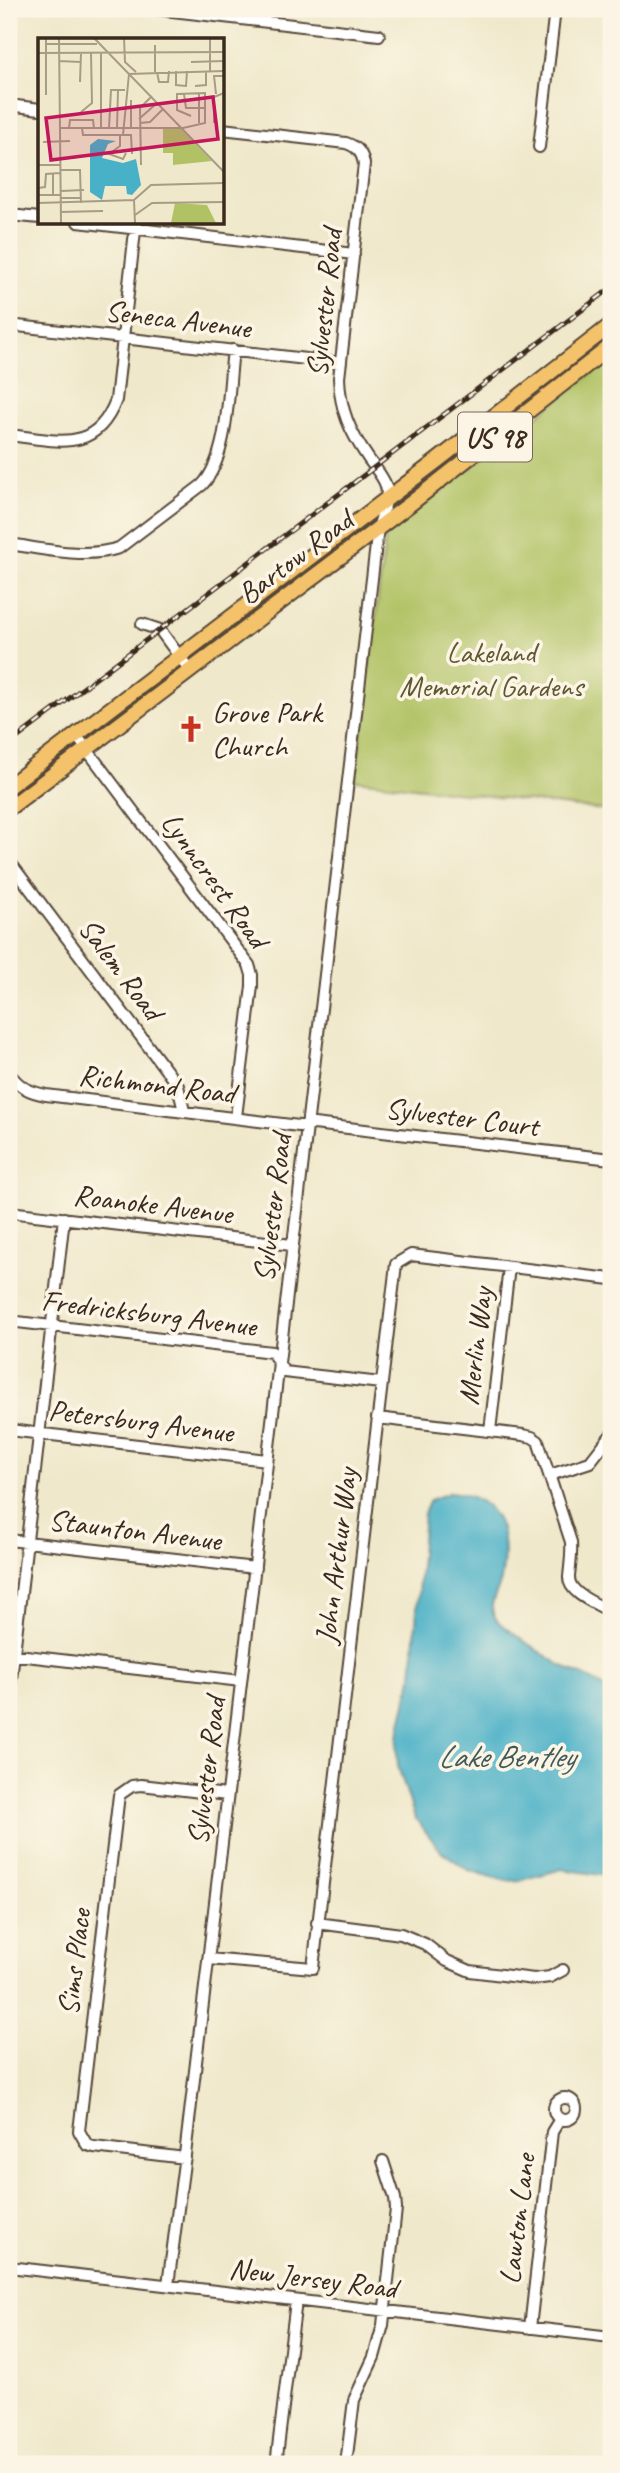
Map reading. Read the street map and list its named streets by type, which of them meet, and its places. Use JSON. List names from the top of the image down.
{
  "streets": {
    "main road": ["US 98", "Bartow Road"],
    "street": [
      "Sylvester Road",
      "Seneca Avenue",
      "Lynncrest Road",
      "Salem Road",
      "Richmond Road",
      "Sylvester Court",
      "Roanoke Avenue",
      "Fredricksburg Avenue",
      "Merlin Way",
      "Petersburg Avenue",
      "Staunton Avenue",
      "John Arthur Way",
      "Sims Place",
      "Lawton Lane",
      "New Jersey Road"
    ]
  },
  "crossings": [
    ["Sylvester Road", "Seneca Avenue"],
    ["Sylvester Road", "Bartow Road"],
    ["Sylvester Road", "Richmond Road"],
    ["Sylvester Road", "Sylvester Court"],
    ["Sylvester Road", "Roanoke Avenue"],
    ["Sylvester Road", "Fredricksburg Avenue"],
    ["Sylvester Road", "Petersburg Avenue"],
    ["Sylvester Road", "Staunton Avenue"],
    ["Sylvester Road", "John Arthur Way"],
    ["Sylvester Road", "Sims Place"],
    ["Sylvester Road", "New Jersey Road"],
    ["Bartow Road", "Lynncrest Road"],
    ["Lynncrest Road", "Richmond Road"],
    ["Salem Road", "Richmond Road"],
    ["Richmond Road", "Sylvester Court"],
    ["Merlin Way", "John Arthur Way"],
    ["Lawton Lane", "New Jersey Road"]
  ],
  "water": ["Lake Bentley"],
  "parks": ["Lakeland Memorial Gardens"],
  "places": {
    "church": ["Grove Park Church"]
  }
}
